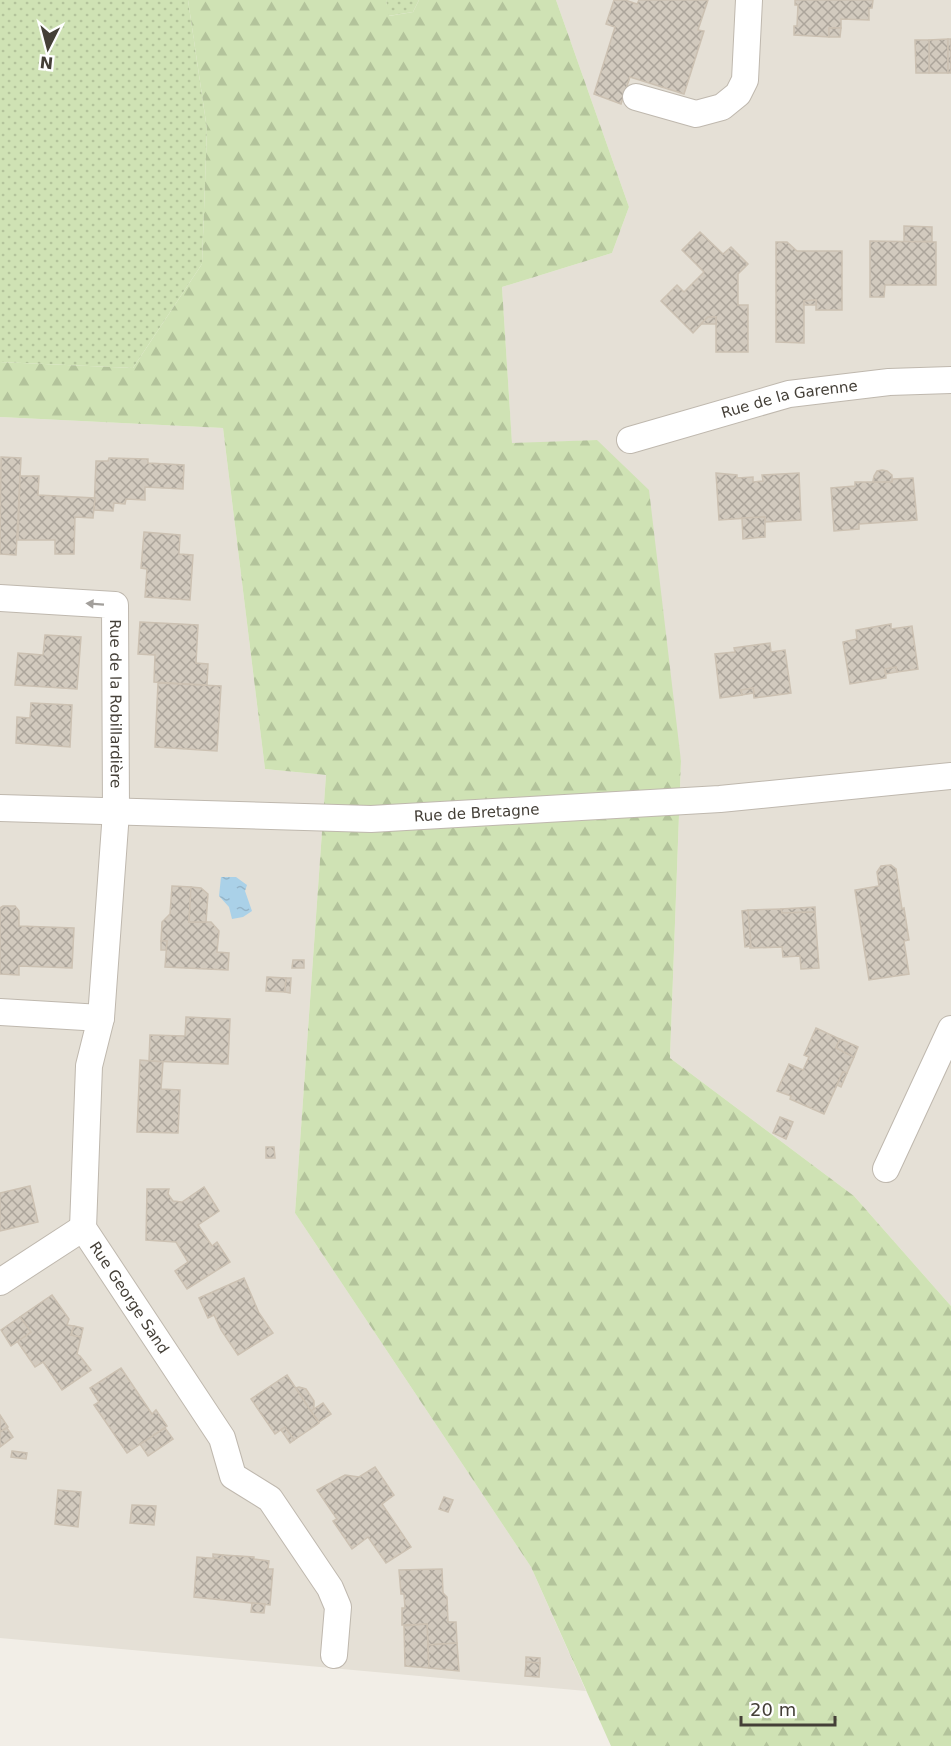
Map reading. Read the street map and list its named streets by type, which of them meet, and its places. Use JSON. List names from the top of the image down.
{
  "streets": {
    "street": [
      "Rue de la Garenne",
      "Rue de la Robillardière",
      "Rue de Bretagne",
      "Rue George Sand"
    ]
  },
  "crossings": [
    ["Rue de la Robillardière", "Rue de Bretagne"],
    ["Rue de la Robillardière", "Rue George Sand"],
    ["Rue de Bretagne", "Rue George Sand"]
  ],
  "scale_bar": "20 m",
  "north": "bottom"
}
